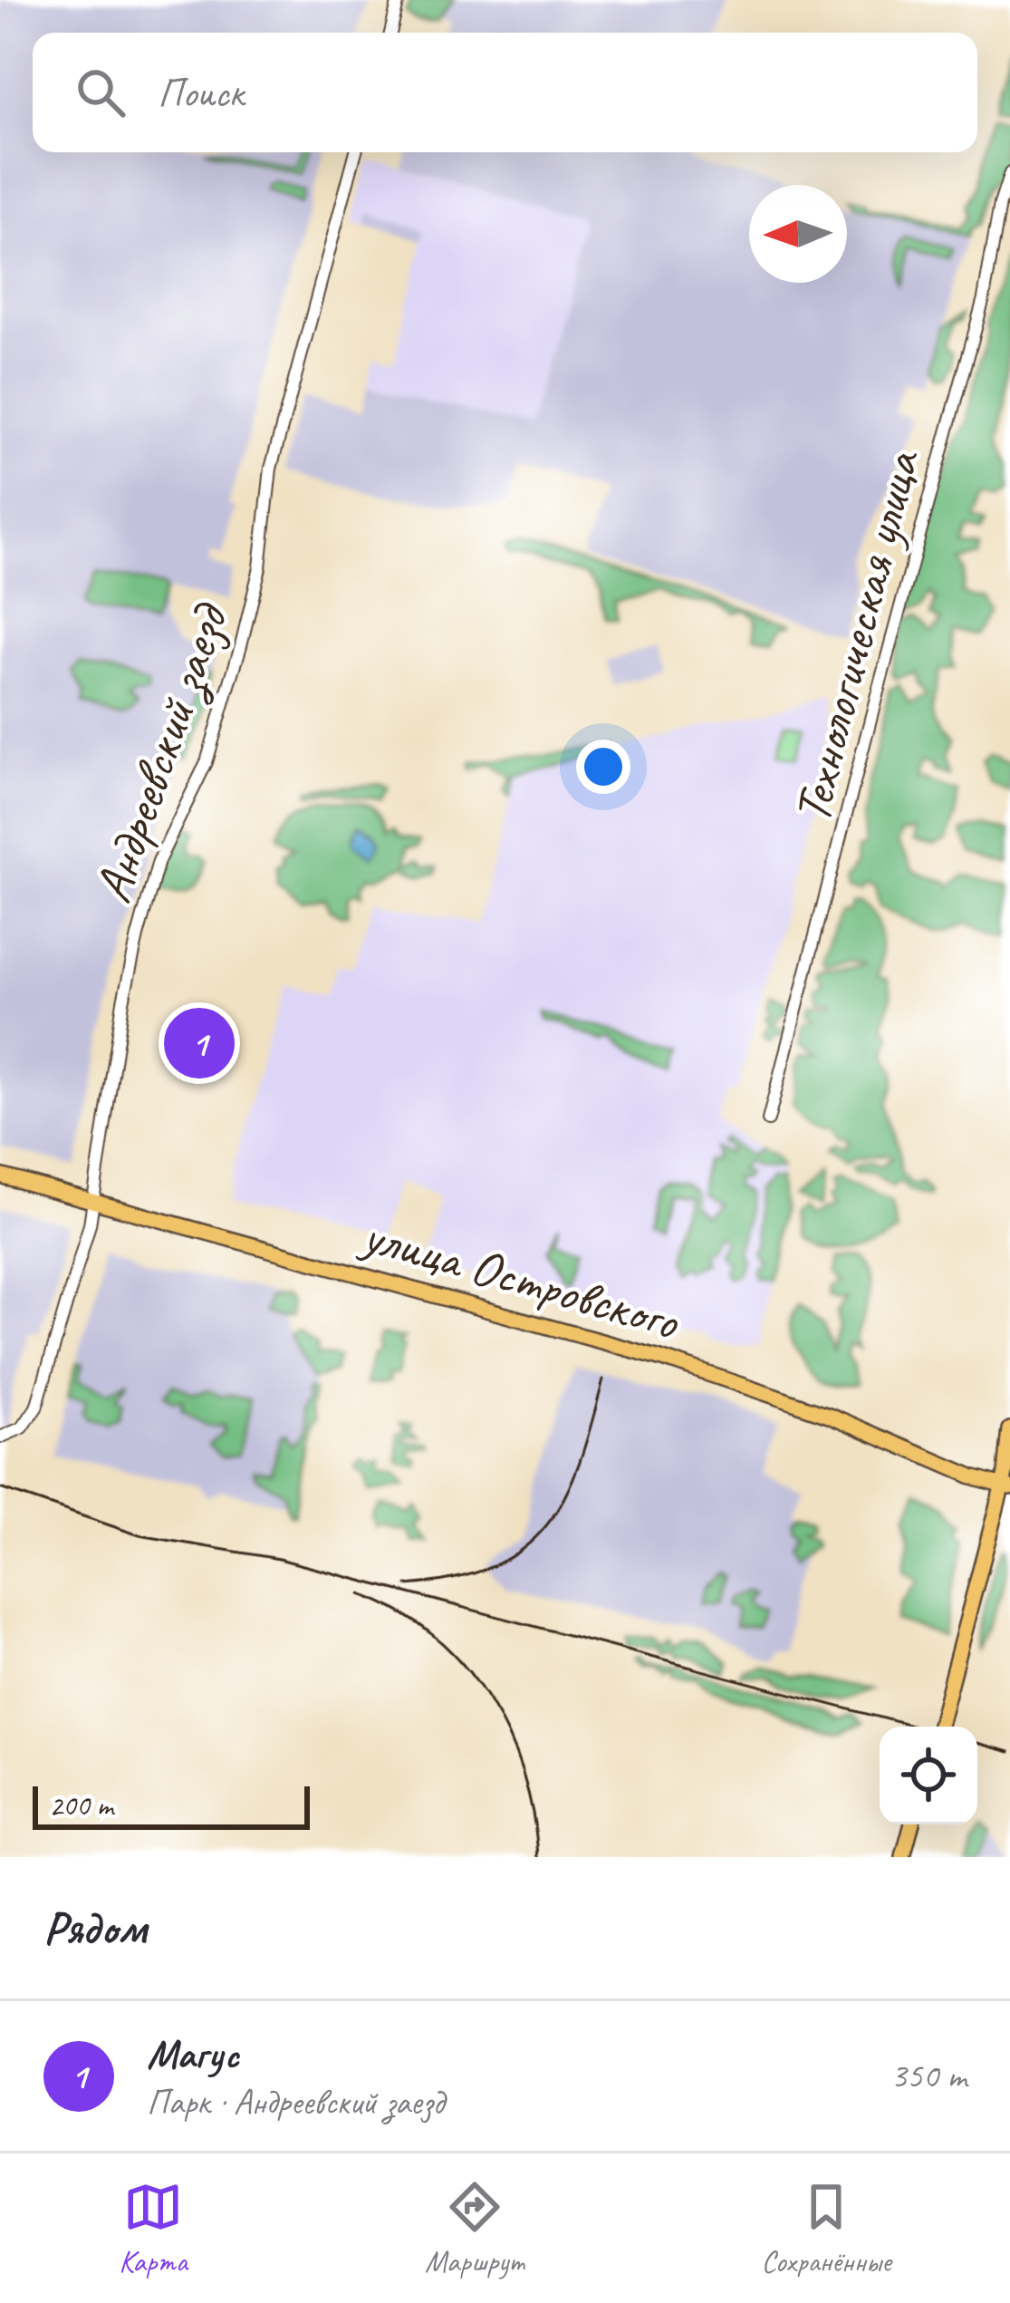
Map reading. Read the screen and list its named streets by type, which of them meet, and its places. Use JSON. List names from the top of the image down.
{
  "streets": {
    "main road": ["улица Островского"],
    "street": ["Технологическая улица", "Андреевский заезд"]
  },
  "crossings": [
    ["Андреевский заезд", "улица Островского"]
  ],
  "scale_bar": "200 m",
  "north": "left",
  "page": {
    "search": "Поиск",
    "pins": "1",
    "scale": "200 m",
    "heading": "Рядом",
    "list": [
      {
        "mark": "1",
        "name": "Магус",
        "note": "Парк · Андреевский заезд",
        "value": "350 m"
      }
    ],
    "nav": ["Карта", "Маршрут", "Сохранённые"]
  }
}
